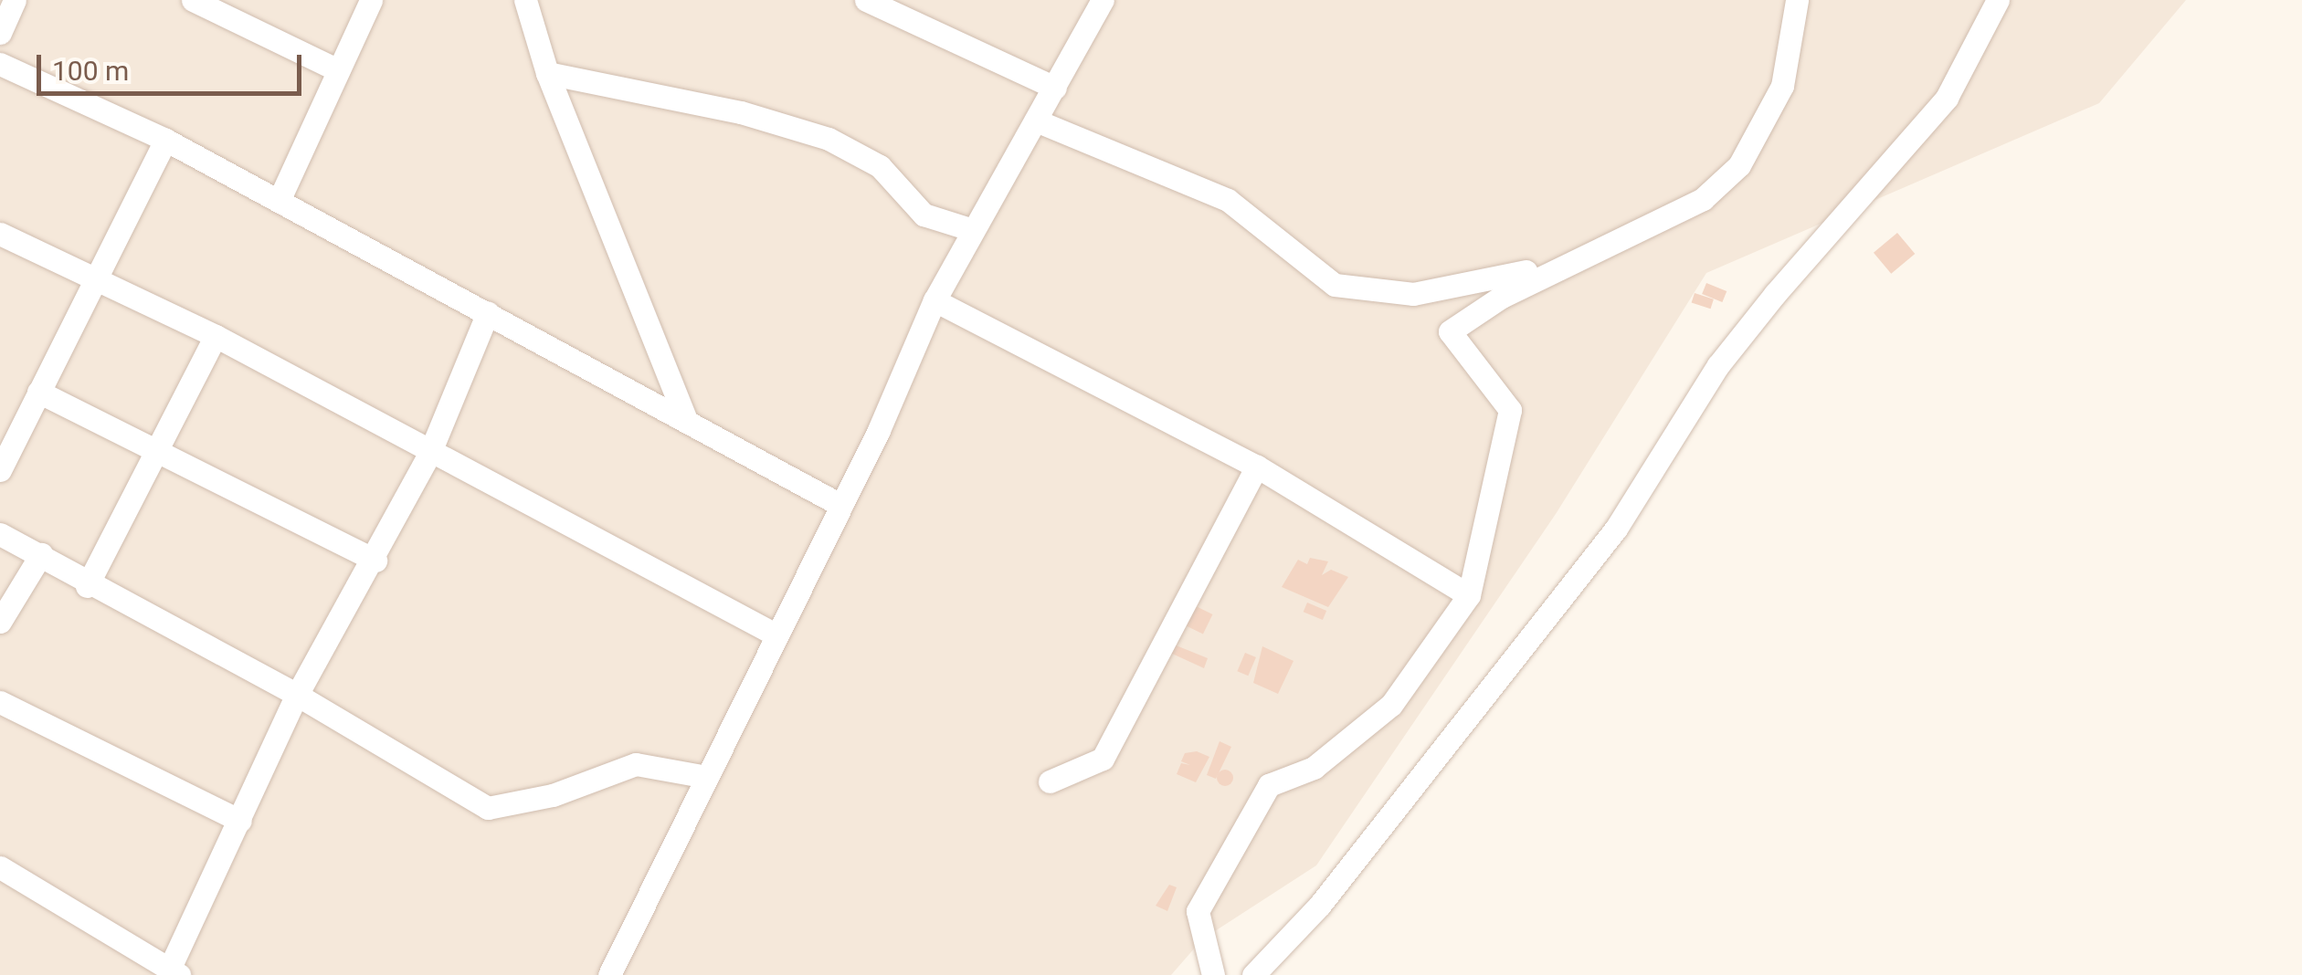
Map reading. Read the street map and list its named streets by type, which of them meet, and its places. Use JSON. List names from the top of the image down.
{
  "scale_bar": "100 m"
}
